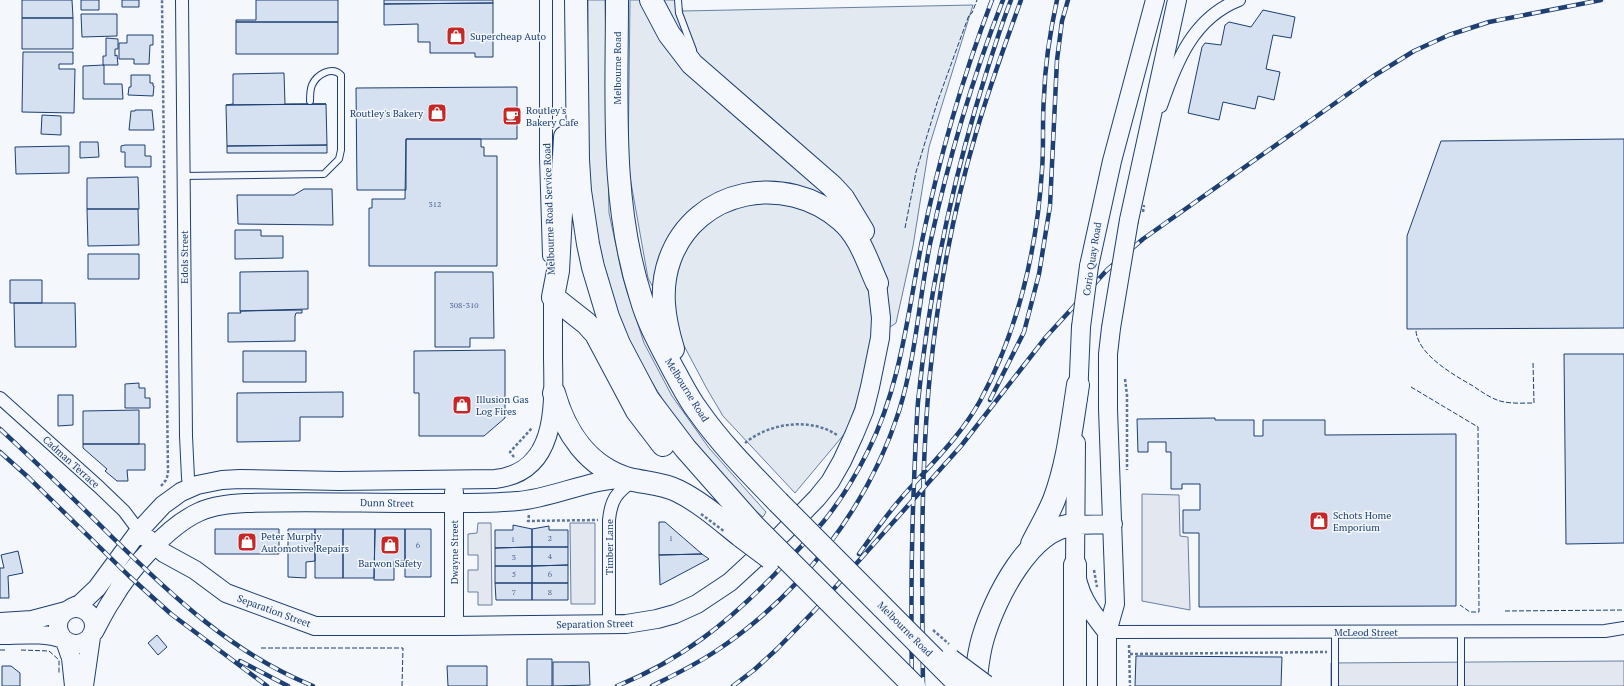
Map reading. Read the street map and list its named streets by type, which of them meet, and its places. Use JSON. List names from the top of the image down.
{
  "streets": {
    "highway": ["Melbourne Road"],
    "main road": [
      "Melbourne Road Service Road",
      "Edols Street",
      "Corio Quay Road",
      "Dunn Street",
      "Dwayne Street",
      "Separation Street"
    ],
    "street": ["Cadman Terrace", "Timber Lane", "McLeod Street"]
  },
  "crossings": [
    ["Edols Street", "Dunn Street"],
    ["Corio Quay Road", "McLeod Street"],
    ["Dunn Street", "Timber Lane"],
    ["Dunn Street", "Dwayne Street"],
    ["Dunn Street", "Separation Street"],
    ["Timber Lane", "Separation Street"],
    ["Dwayne Street", "Separation Street"]
  ],
  "places": {
    "shop": [
      "Supercheap Auto",
      "Routley's Bakery",
      "Illusion Gas Log Fires",
      "Schots Home Emporium",
      "Peter Murphy Automotive Repairs",
      "Barwon Safety"
    ],
    "cafe": ["Routley's Bakery Cafe"]
  },
  "house_numbers": [
    "312",
    "308-310",
    "2",
    "1",
    "1",
    "6",
    "4",
    "3",
    "5",
    "6",
    "7",
    "8"
  ]
}
